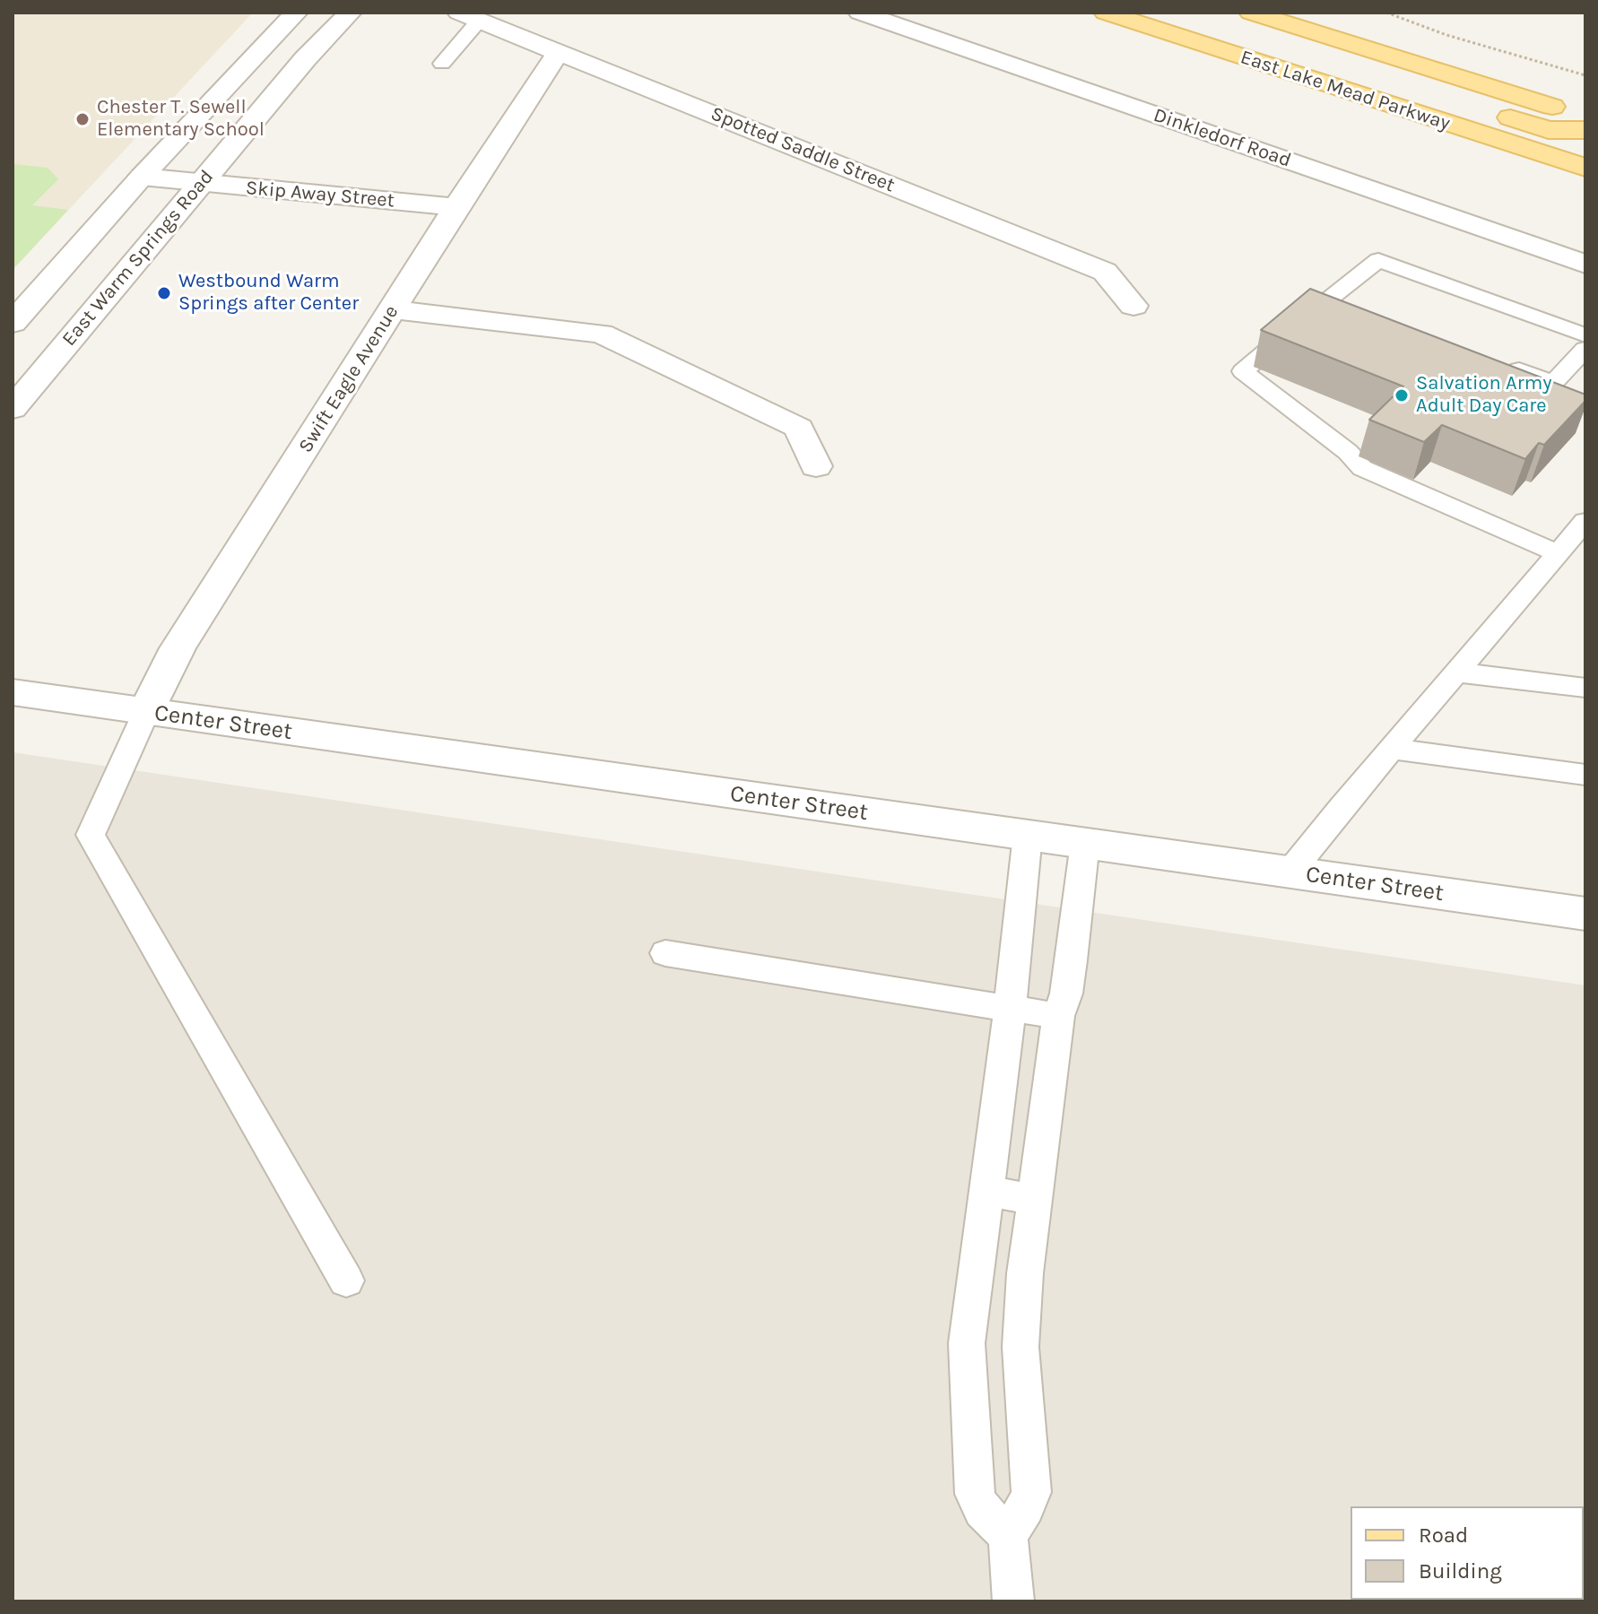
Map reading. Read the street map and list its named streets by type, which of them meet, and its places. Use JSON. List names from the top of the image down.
{
  "streets": {
    "main road": ["East Lake Mead Parkway"],
    "street": [
      "Dinkledorf Road",
      "Spotted Saddle Street",
      "Skip Away Street",
      "East Warm Springs Road",
      "Swift Eagle Avenue",
      "Center Street"
    ]
  },
  "crossings": [
    ["Spotted Saddle Street", "Swift Eagle Avenue"],
    ["Skip Away Street", "East Warm Springs Road"],
    ["Skip Away Street", "Swift Eagle Avenue"],
    ["Swift Eagle Avenue", "Center Street"]
  ],
  "places": ["Chester T. Sewell Elementary School", "Westbound Warm Springs after Center", "Salvation Army Adult Day Care"],
  "legend": ["Road", "Building"]
}
